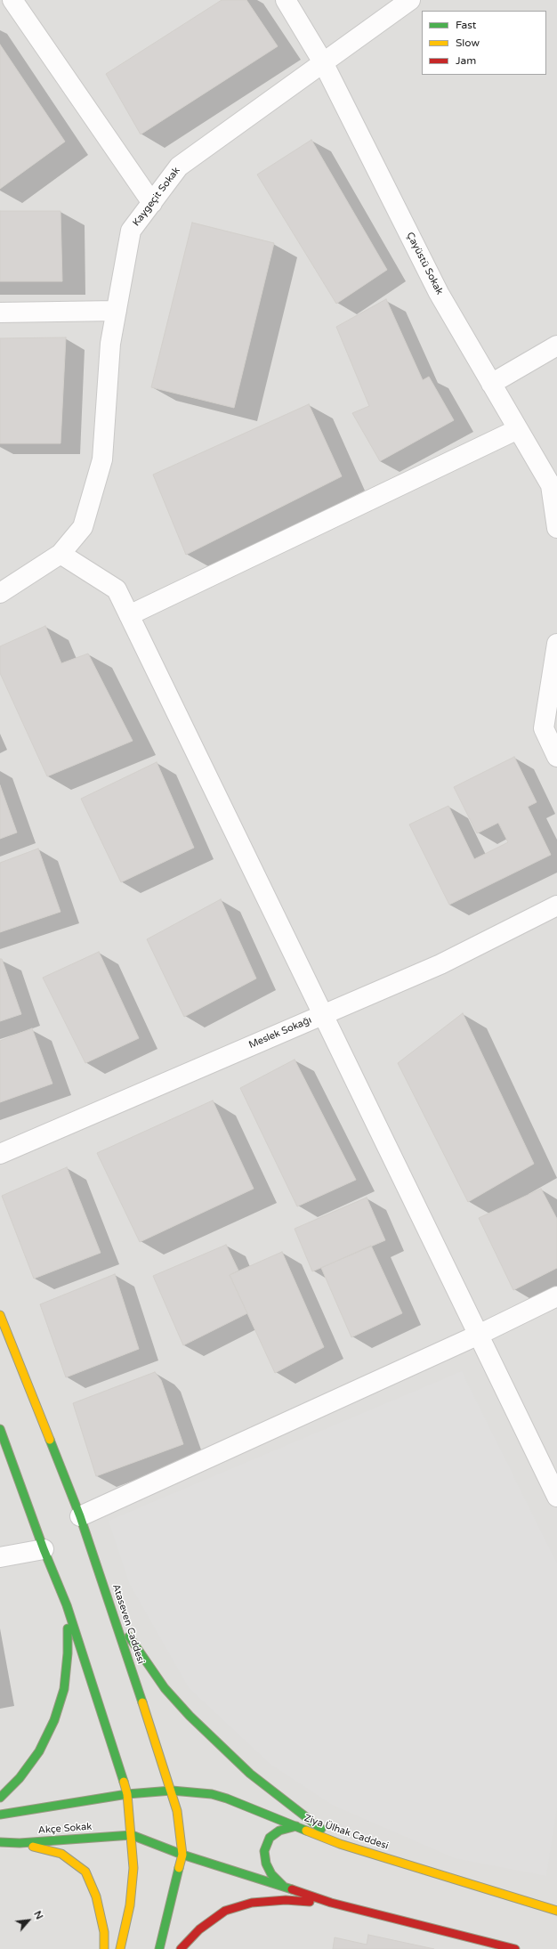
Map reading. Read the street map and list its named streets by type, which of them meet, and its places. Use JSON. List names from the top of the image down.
{
  "streets": {
    "main road": ["Ataseven Caddesi", "Akçe Sokak", "Ziya Ülhak Caddesi"],
    "street": ["Kaygeçit Sokak", "Çayüstü Sokak", "Meslek Sokağı"]
  },
  "crossings": [
    ["Kaygeçit Sokak", "Çayüstü Sokak"],
    ["Ataseven Caddesi", "Ziya Ülhak Caddesi"]
  ],
  "legend": ["Fast", "Slow", "Jam"],
  "north": "top right"
}
